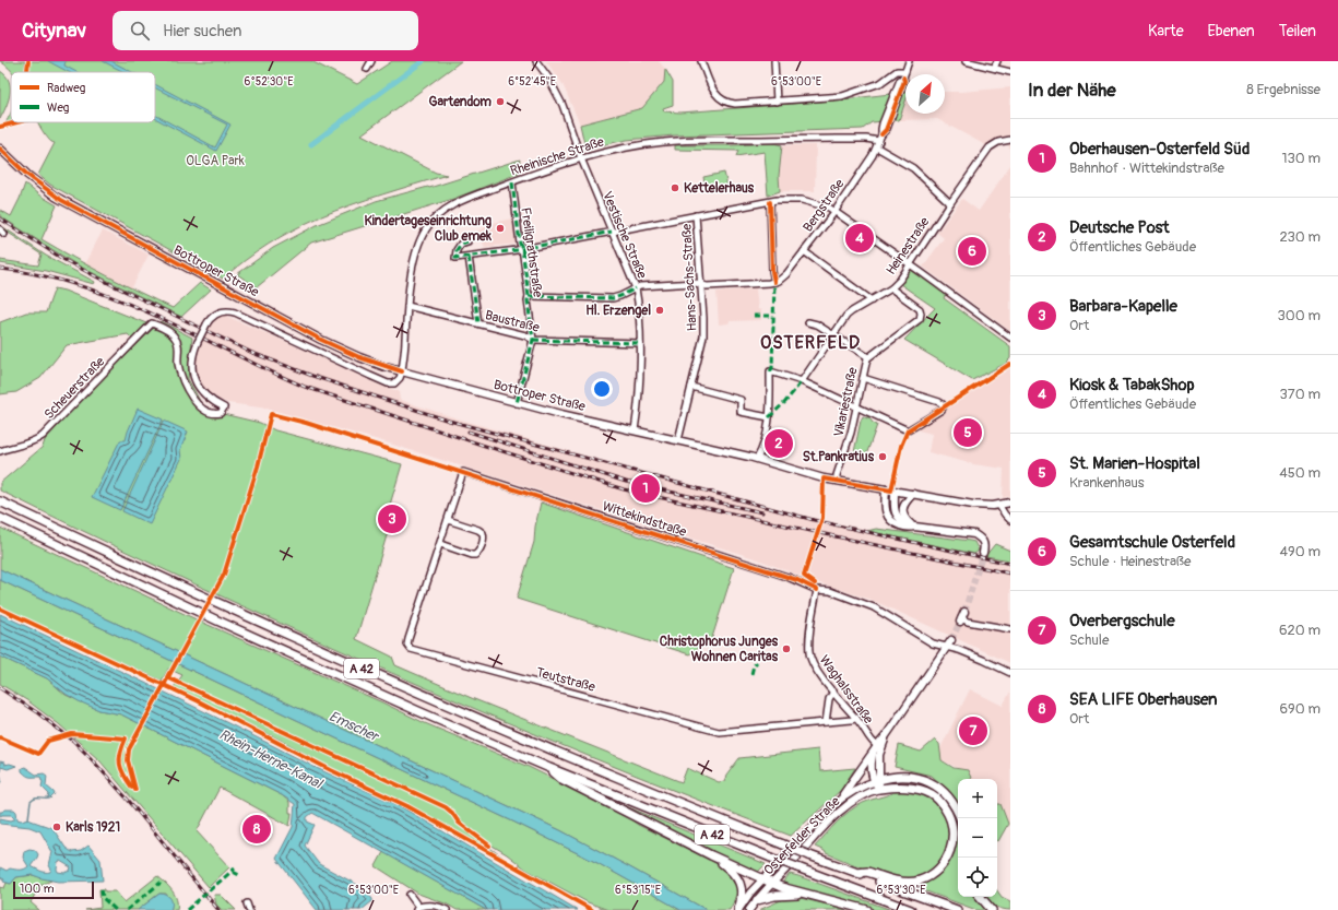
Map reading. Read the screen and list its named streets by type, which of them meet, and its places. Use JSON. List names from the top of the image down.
{
  "streets": {
    "highway": ["A 42"],
    "main road": ["Bottroper Straße", "Osterfelder Straße"],
    "street": [
      "Rheinische Straße",
      "Bergstraße",
      "Vestische Straße",
      "Heinestraße",
      "Freiligrathstraße",
      "Hans-Sachs-Straße",
      "Baustraße",
      "Scheuerstraße",
      "Vikariestraße",
      "Wittekindstraße",
      "Teutstraße",
      "Waghalsstraße"
    ]
  },
  "crossings": [
    ["Rheinische Straße", "Bergstraße"],
    ["Rheinische Straße", "Vestische Straße"],
    ["Rheinische Straße", "Freiligrathstraße"],
    ["Rheinische Straße", "Bottroper Straße"],
    ["Rheinische Straße", "Baustraße"],
    ["Rheinische Straße", "Scheuerstraße"],
    ["Vestische Straße", "Bottroper Straße"],
    ["Vestische Straße", "Baustraße"],
    ["Heinestraße", "Vikariestraße"],
    ["Freiligrathstraße", "Bottroper Straße"],
    ["Freiligrathstraße", "Baustraße"],
    ["Bottroper Straße", "Hans-Sachs-Straße"],
    ["Bottroper Straße", "Scheuerstraße"],
    ["Bottroper Straße", "Vikariestraße"],
    ["Wittekindstraße", "Teutstraße"],
    ["Wittekindstraße", "Waghalsstraße"],
    ["Wittekindstraße", "Osterfelder Straße"],
    ["Teutstraße", "Waghalsstraße"],
    ["Waghalsstraße", "Osterfelder Straße"]
  ],
  "districts": ["OSTERFELD"],
  "water": ["Emscher", "Rhein-Herne-Kanal"],
  "parks": ["OLGA Park"],
  "places": [
    "Gartendom",
    "Kettelerhaus",
    "Kindertageseinrichtung Club emek",
    "Hl. Erzengel",
    "St.Pankratius",
    "Christophorus Junges Wohnen Caritas",
    "Karls 1921"
  ],
  "legend": ["Radweg", "Weg"],
  "scale_bar": "100 m",
  "north": "top right",
  "page": {
    "header": "Citynav",
    "search": "Hier suchen",
    "nav": ["Karte", "Ebenen", "Teilen"],
    "heading": ["In der Nähe", "8 Ergebnisse"],
    "list": [
      {
        "mark": "1",
        "name": "Oberhausen-Osterfeld Süd",
        "note": "Bahnhof · Wittekindstraße",
        "value": "130 m"
      },
      {
        "mark": "2",
        "name": "Deutsche Post",
        "note": "Öffentliches Gebäude",
        "value": "230 m"
      },
      {
        "mark": "3",
        "name": "Barbara-Kapelle",
        "note": "Ort",
        "value": "300 m"
      },
      {
        "mark": "4",
        "name": "Kiosk & TabakShop",
        "note": "Öffentliches Gebäude",
        "value": "370 m"
      },
      {
        "mark": "5",
        "name": "St. Marien-Hospital",
        "note": "Krankenhaus",
        "value": "450 m"
      },
      {
        "mark": "6",
        "name": "Gesamtschule Osterfeld",
        "note": "Schule · Heinestraße",
        "value": "490 m"
      },
      {
        "mark": "7",
        "name": "Overbergschule",
        "note": "Schule",
        "value": "620 m"
      },
      {
        "mark": "8",
        "name": "SEA LIFE Oberhausen",
        "note": "Ort",
        "value": "690 m"
      }
    ],
    "pins": [
      "4",
      "6",
      "5",
      "2",
      "1",
      "3",
      "7",
      "8"
    ],
    "map_buttons": ["+", "−"],
    "scale": "100 m"
  },
  "coordinates": [
    "6°52'30\"E",
    "6°52'45\"E",
    "6°53'00\"E",
    "6°53'15\"E",
    "6°53'30\"E"
  ]
}
